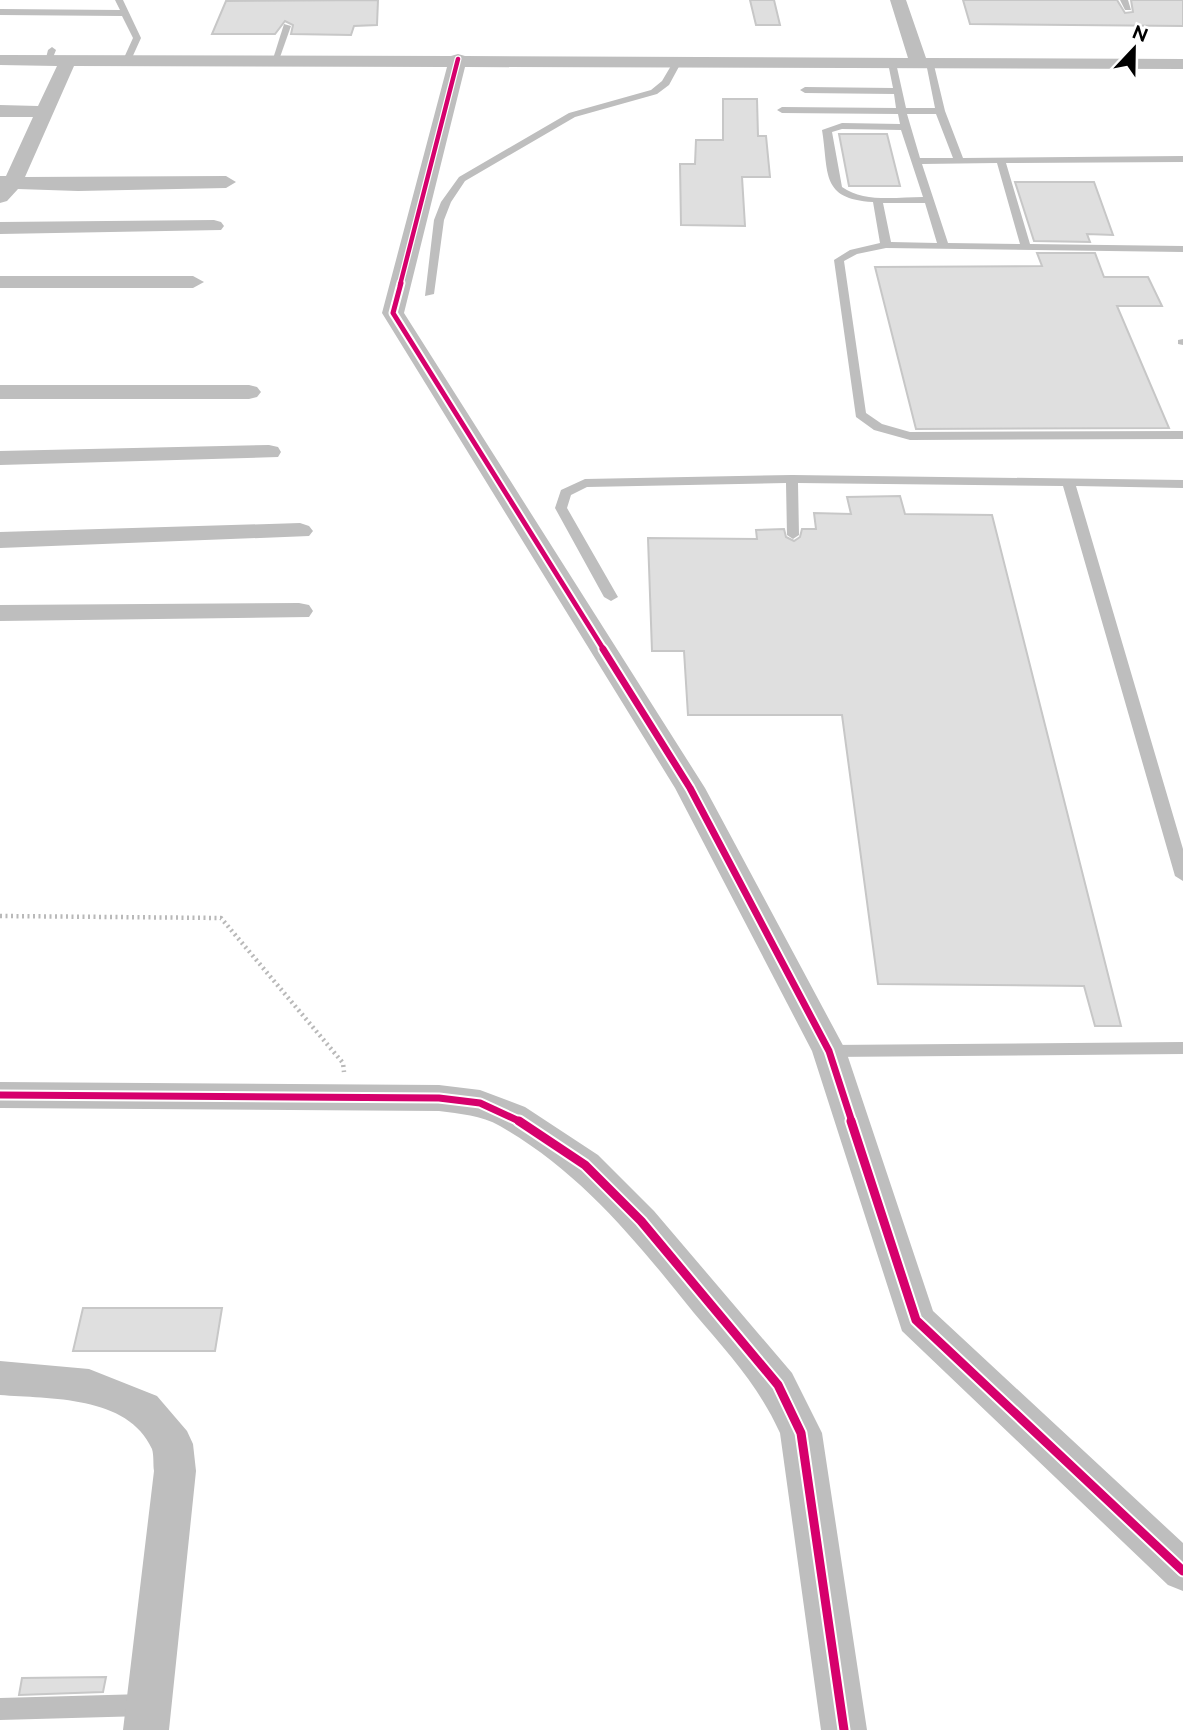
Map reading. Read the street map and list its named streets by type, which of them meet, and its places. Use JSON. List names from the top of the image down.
{
  "north": "top"
}
